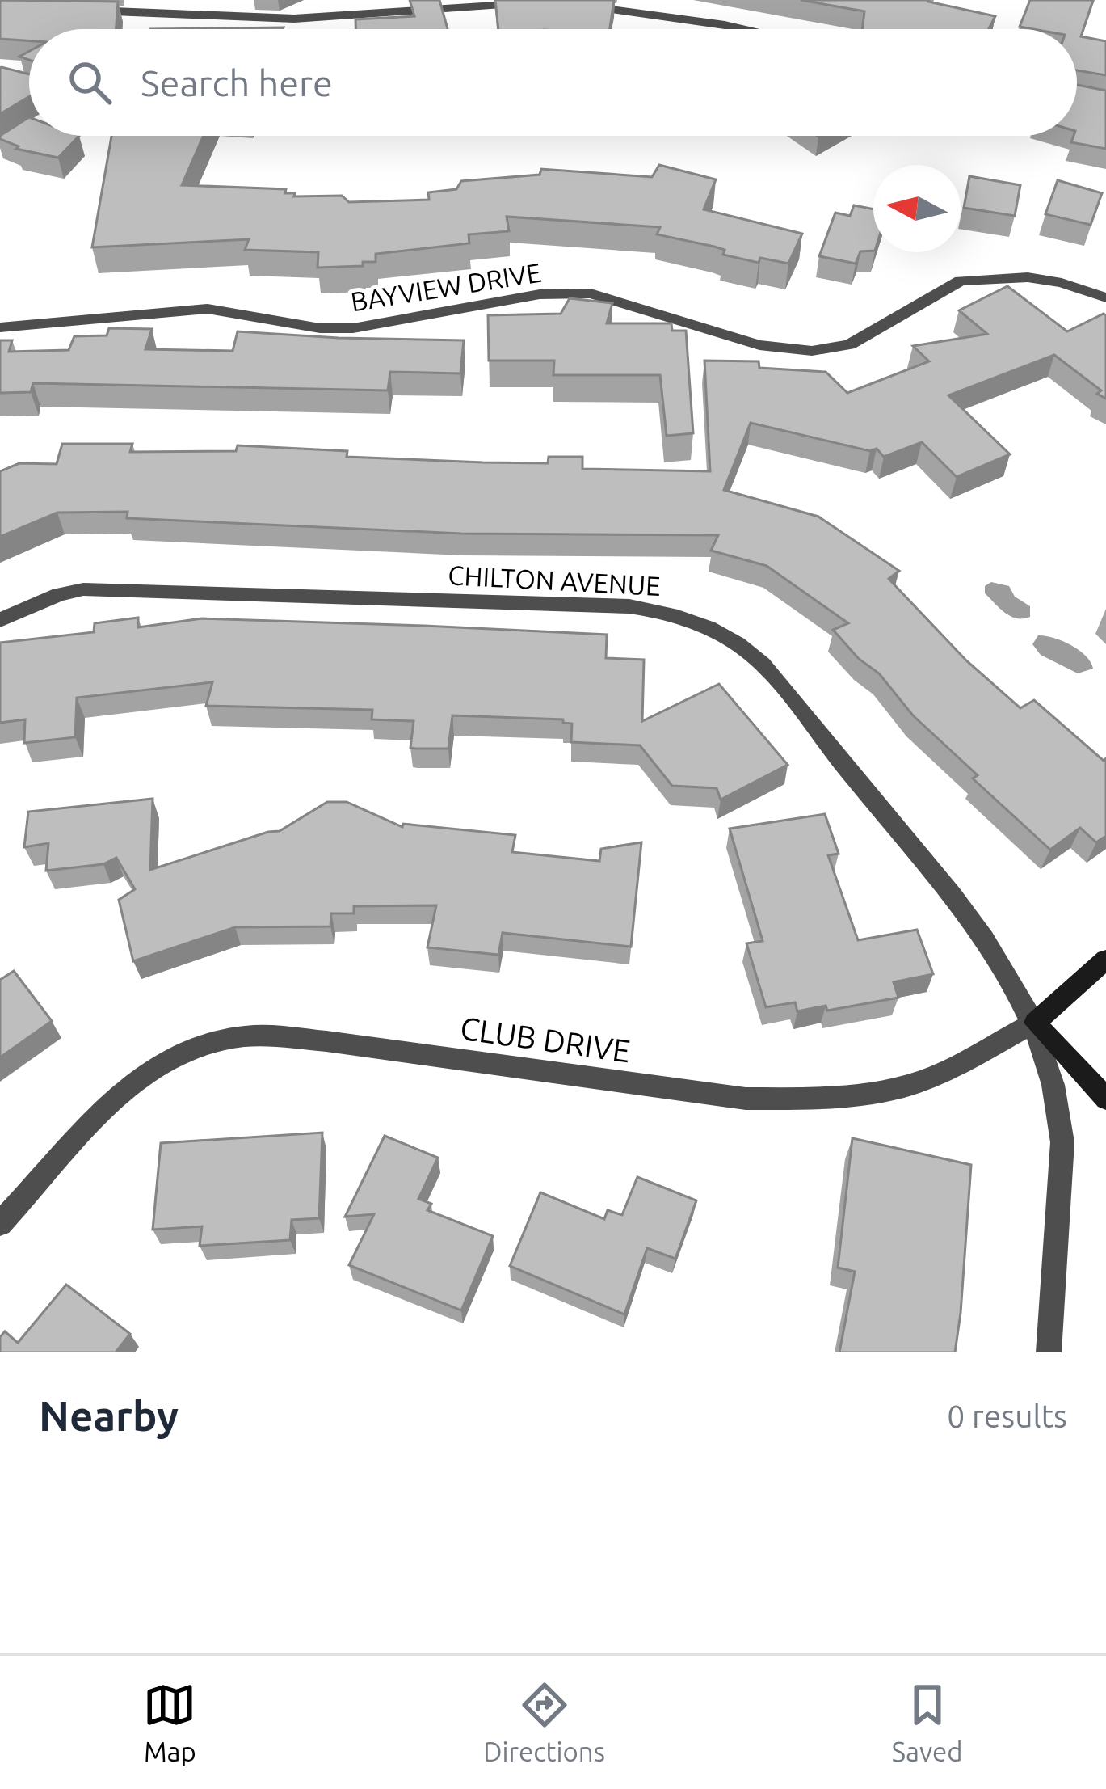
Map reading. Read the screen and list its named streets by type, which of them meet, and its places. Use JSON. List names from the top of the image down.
{
  "streets": {
    "street": ["BAYVIEW DRIVE", "CHILTON AVENUE", "CLUB DRIVE"]
  },
  "crossings": [
    ["CHILTON AVENUE", "CLUB DRIVE"]
  ],
  "north": "left",
  "page": {
    "search": "Search here",
    "heading": ["Nearby", "0 results"],
    "nav": ["Map", "Directions", "Saved"]
  }
}
